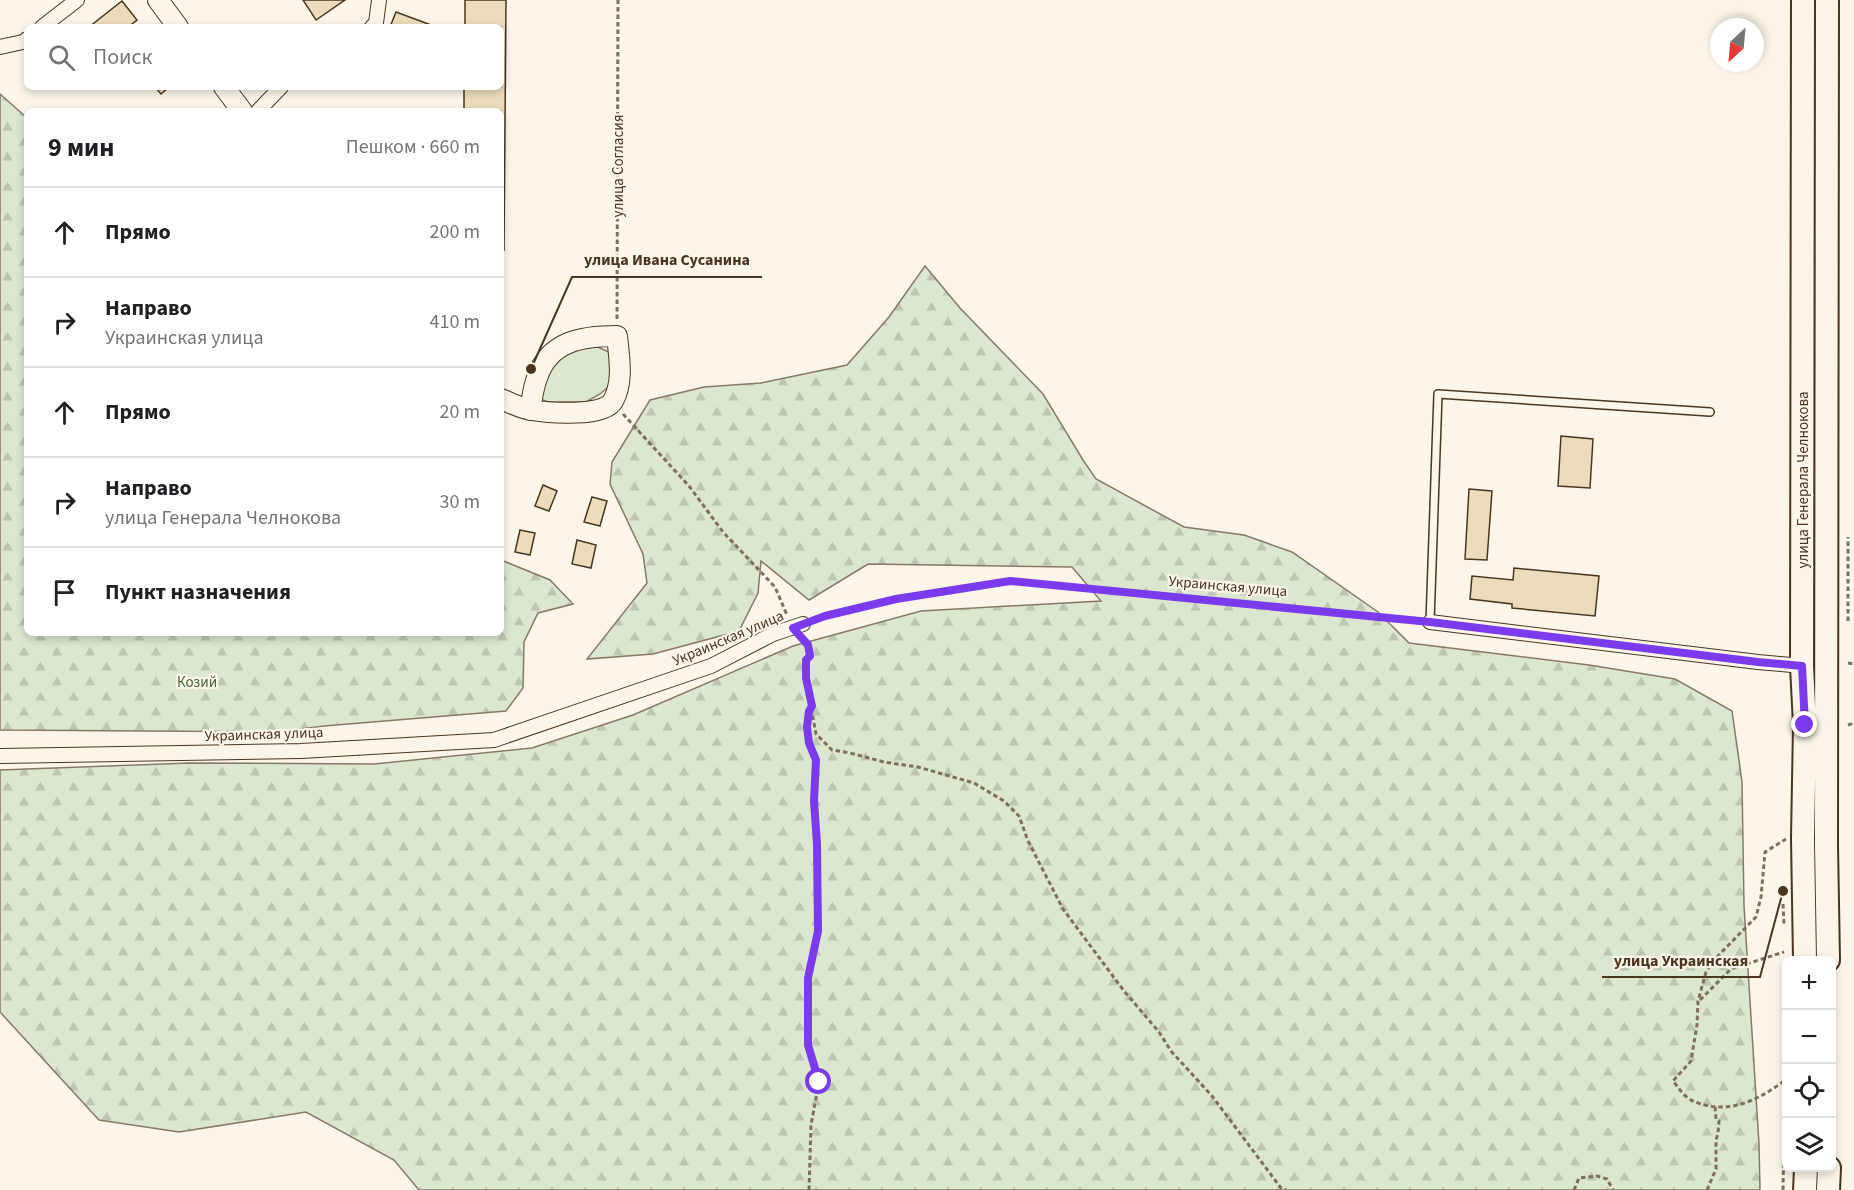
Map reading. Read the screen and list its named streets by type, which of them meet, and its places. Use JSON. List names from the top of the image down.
{
  "streets": {
    "main road": ["улица Генерала Челнокова"],
    "street": ["Украинская улица"],
    "path": ["улица Согласия"]
  },
  "parks": ["Козий"],
  "places": ["улица Ивана Сусанина", "улица Украинская"],
  "north": "bottom left",
  "page": {
    "search": "Поиск",
    "heading": ["9 мин", "Пешком · 660 m"],
    "list": [
      ["Прямо", "200 m"],
      ["Направо", "Украинская улица", "410 m"],
      ["Прямо", "20 m"],
      ["Направо", "улица Генерала Челнокова", "30 m"],
      "Пункт назначения"
    ],
    "map_buttons": ["+", "−"]
  }
}
